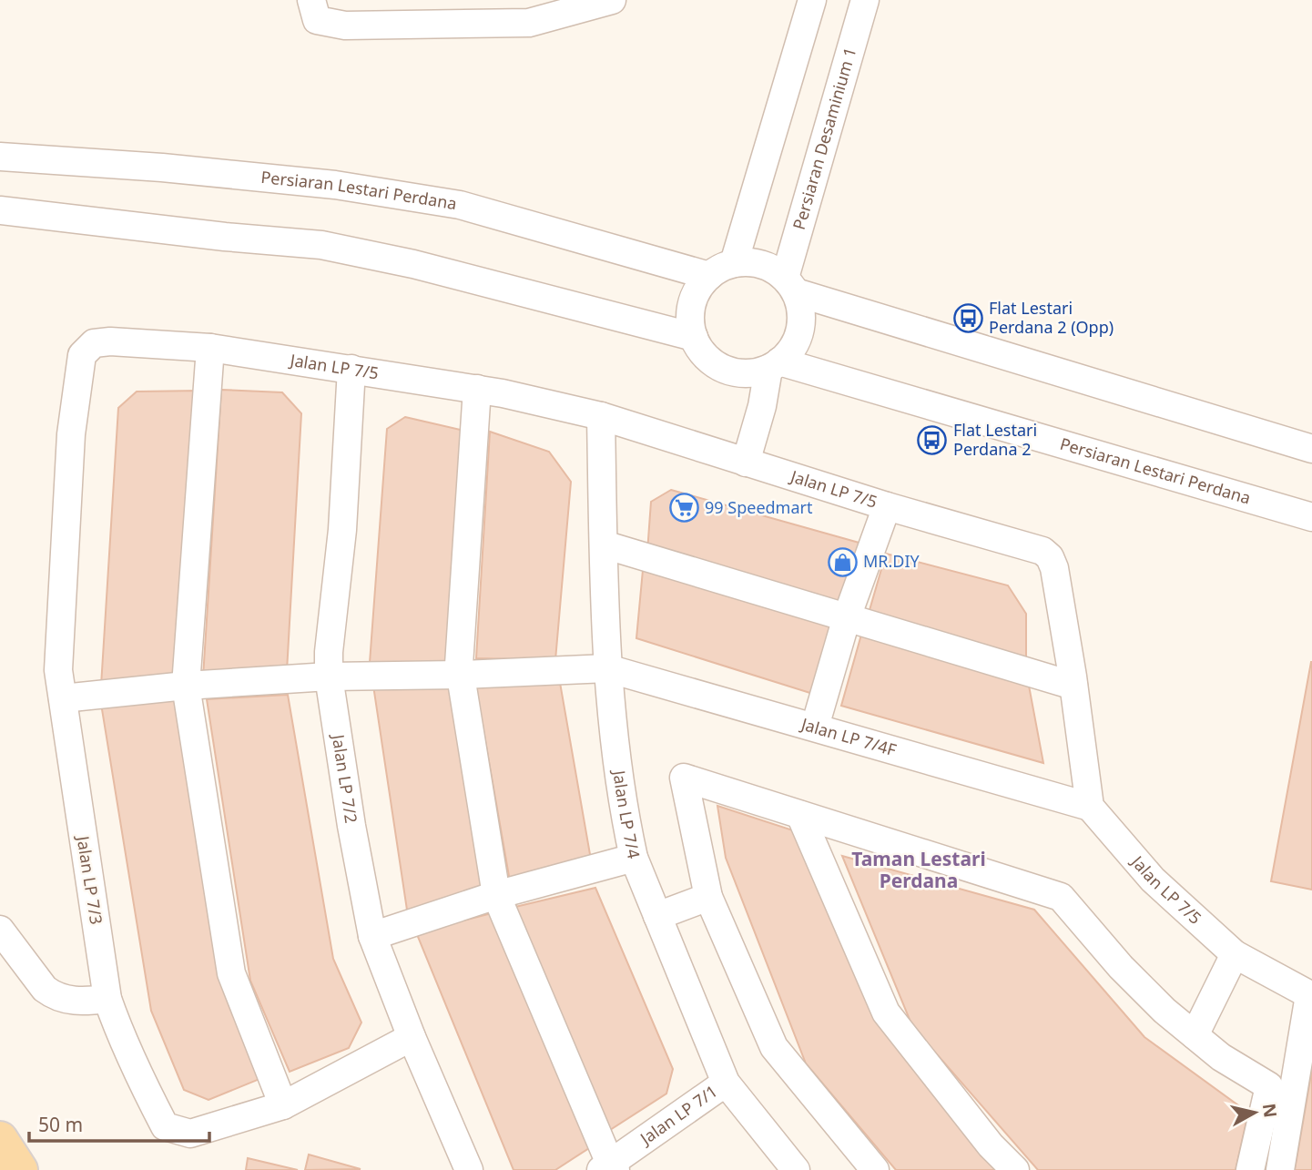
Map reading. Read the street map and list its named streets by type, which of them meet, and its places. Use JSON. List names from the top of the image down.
{
  "streets": {
    "street": [
      "Persiaran Desaminium 1",
      "Persiaran Lestari Perdana",
      "Jalan LP 7/5",
      "Jalan LP 7/4F",
      "Jalan LP 7/2",
      "Jalan LP 7/4",
      "Jalan LP 7/3",
      "Jalan LP 7/1"
    ]
  },
  "crossings": [
    ["Persiaran Desaminium 1", "Persiaran Lestari Perdana"],
    ["Jalan LP 7/5", "Jalan LP 7/4F"],
    ["Jalan LP 7/5", "Jalan LP 7/2"],
    ["Jalan LP 7/5", "Jalan LP 7/4"],
    ["Jalan LP 7/5", "Jalan LP 7/3"],
    ["Jalan LP 7/4F", "Jalan LP 7/2"],
    ["Jalan LP 7/4F", "Jalan LP 7/4"],
    ["Jalan LP 7/4F", "Jalan LP 7/3"],
    ["Jalan LP 7/2", "Jalan LP 7/3"],
    ["Jalan LP 7/4", "Jalan LP 7/1"]
  ],
  "districts": ["Taman Lestari Perdana"],
  "places": {
    "bus stop": ["Flat Lestari Perdana 2 (Opp)", "Flat Lestari Perdana 2"],
    "supermarket": ["99 Speedmart"],
    "shop": ["MR.DIY"]
  },
  "scale_bar": "50 m",
  "north": "right"
}
